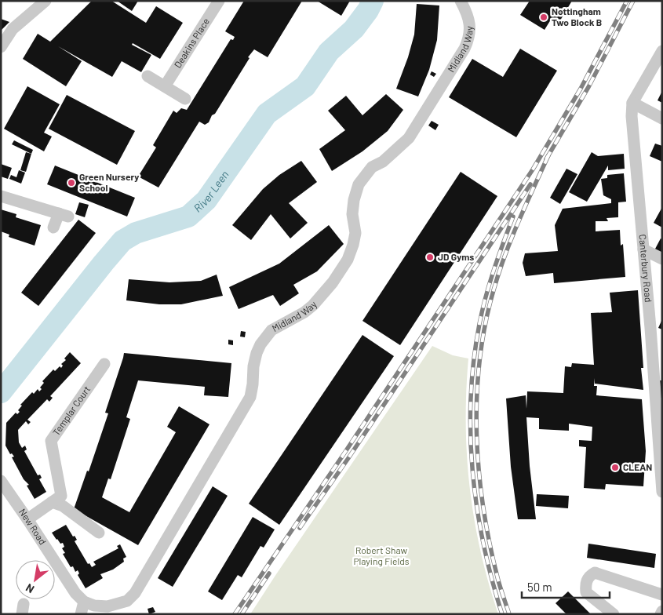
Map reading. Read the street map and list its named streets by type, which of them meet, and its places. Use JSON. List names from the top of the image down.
{
  "streets": {
    "street": [
      "Deakins Place",
      "Midland Way",
      "Canterbury Road",
      "Templar Court",
      "New Road"
    ]
  },
  "crossings": [
    ["Midland Way", "New Road"],
    ["Templar Court", "New Road"]
  ],
  "water": ["River Leen"],
  "parks": ["Robert Shaw Playing Fields"],
  "places": [
    "Nottingham Two Block B",
    "Green Nursery School",
    "JD Gyms",
    "CLEAN"
  ],
  "scale_bar": "50 m",
  "north": "bottom left"
}
